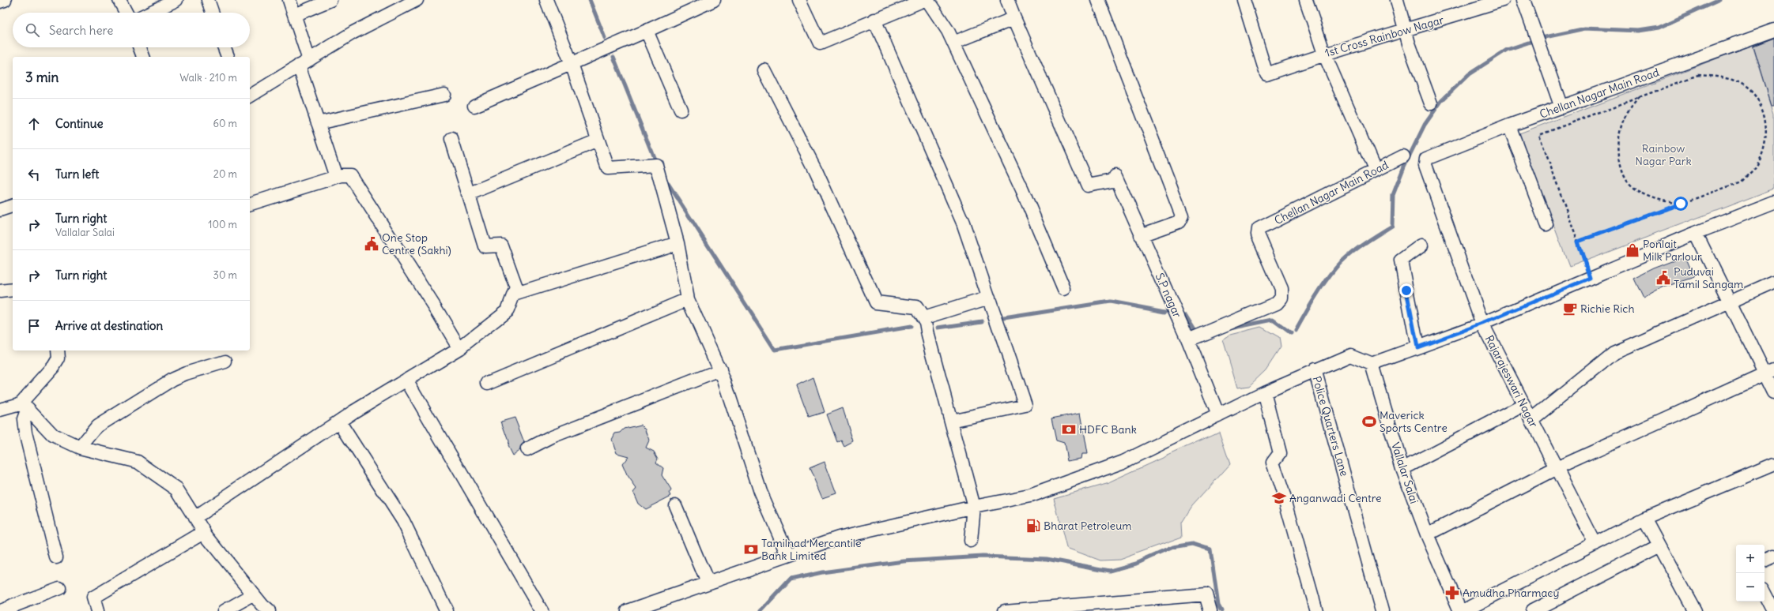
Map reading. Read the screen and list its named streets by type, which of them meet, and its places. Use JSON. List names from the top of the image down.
{
  "streets": {
    "street": [
      "1st Cross Rainbow Nagar",
      "Chellan Nagar Main Road",
      "S.P nagar",
      "Rajarajeswari Nagar",
      "Police Quarters Lane",
      "Vallalar Salai"
    ]
  },
  "crossings": [
    ["Chellan Nagar Main Road", "S.P nagar"],
    ["Chellan Nagar Main Road", "Rajarajeswari Nagar"]
  ],
  "parks": ["Rainbow Nagar Park"],
  "places": {
    "public building": ["One Stop Centre (Sakhi)", "Puduvai Tamil Sangam"],
    "shop": ["Ponlait Milk Parlour"],
    "cafe": ["Richie Rich"],
    "sports": ["Maverick Sports Centre"],
    "bank": ["HDFC Bank", "Tamilnad Mercantile Bank Limited"],
    "school or university": ["Anganwadi Centre"],
    "fuel station": ["Bharat Petroleum"],
    "pharmacy": ["Amudha Pharmacy"]
  },
  "page": {
    "search": "Search here",
    "heading": ["3 min", "Walk · 210 m"],
    "list": [
      ["Continue", "60 m"],
      ["Turn left", "20 m"],
      ["Turn right", "Vallalar Salai", "100 m"],
      ["Turn right", "30 m"],
      "Arrive at destination"
    ],
    "map_buttons": ["+", "−"]
  }
}
